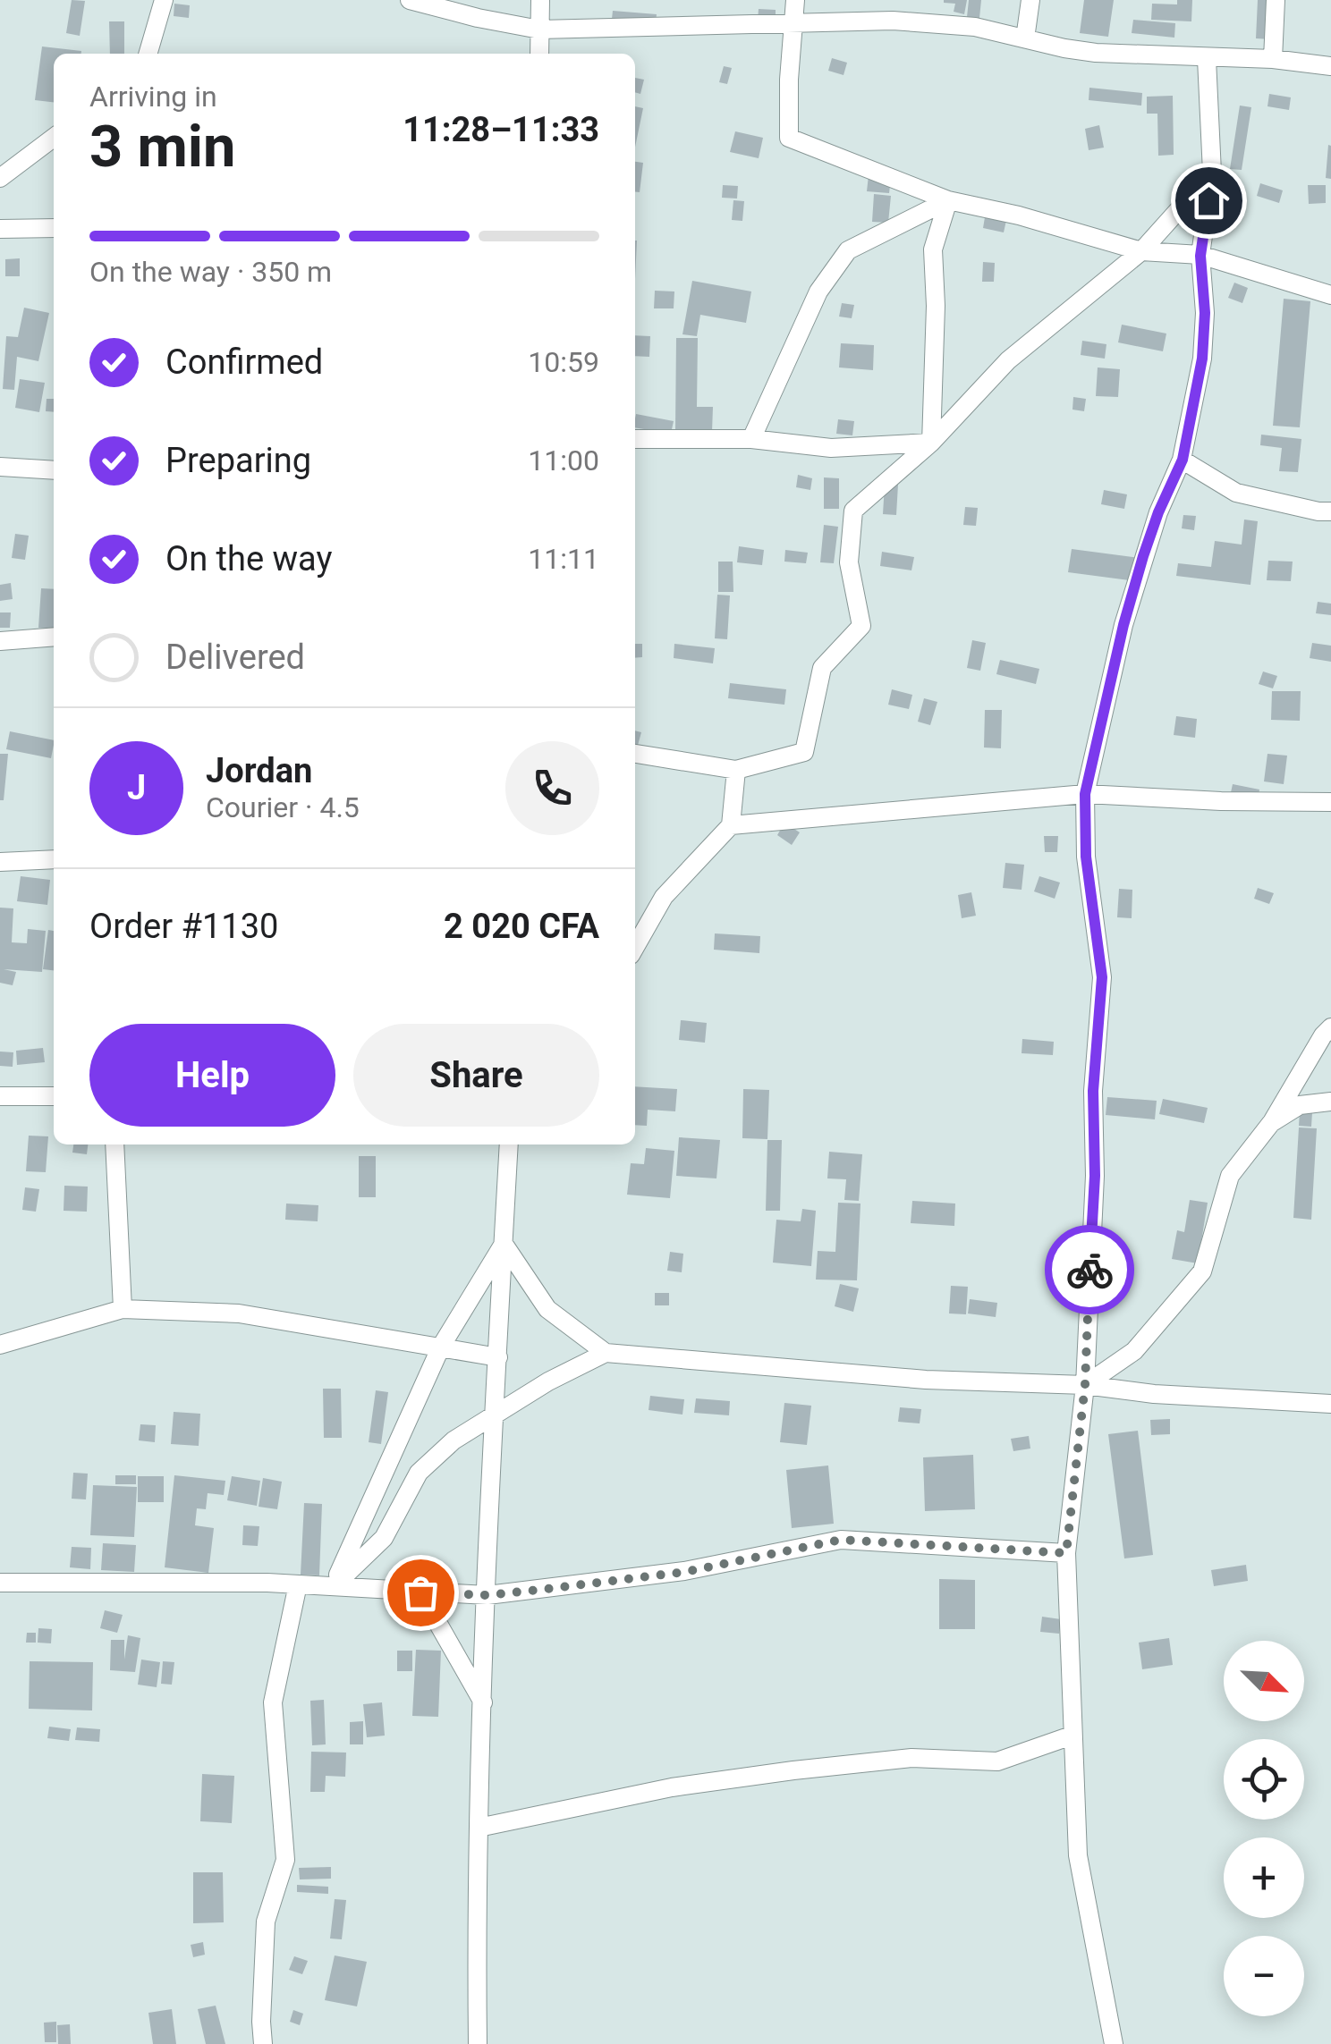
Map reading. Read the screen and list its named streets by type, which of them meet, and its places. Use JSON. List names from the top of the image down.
{
  "north": "bottom right",
  "page": {
    "heading": ["3 min", "Arriving in", "11:28–11:33"],
    "panel": [
      "Jordan",
      "Courier · 4.5",
      "Order #1130",
      "2 020 CFA"
    ],
    "bar": "On the way · 350 m",
    "list": [
      ["Confirmed", "10:59"],
      ["Preparing", "11:00"],
      ["On the way", "11:11"],
      "Delivered"
    ],
    "round": "J",
    "buttons": ["Help", "Share"],
    "map_buttons": ["+", "−"]
  }
}
